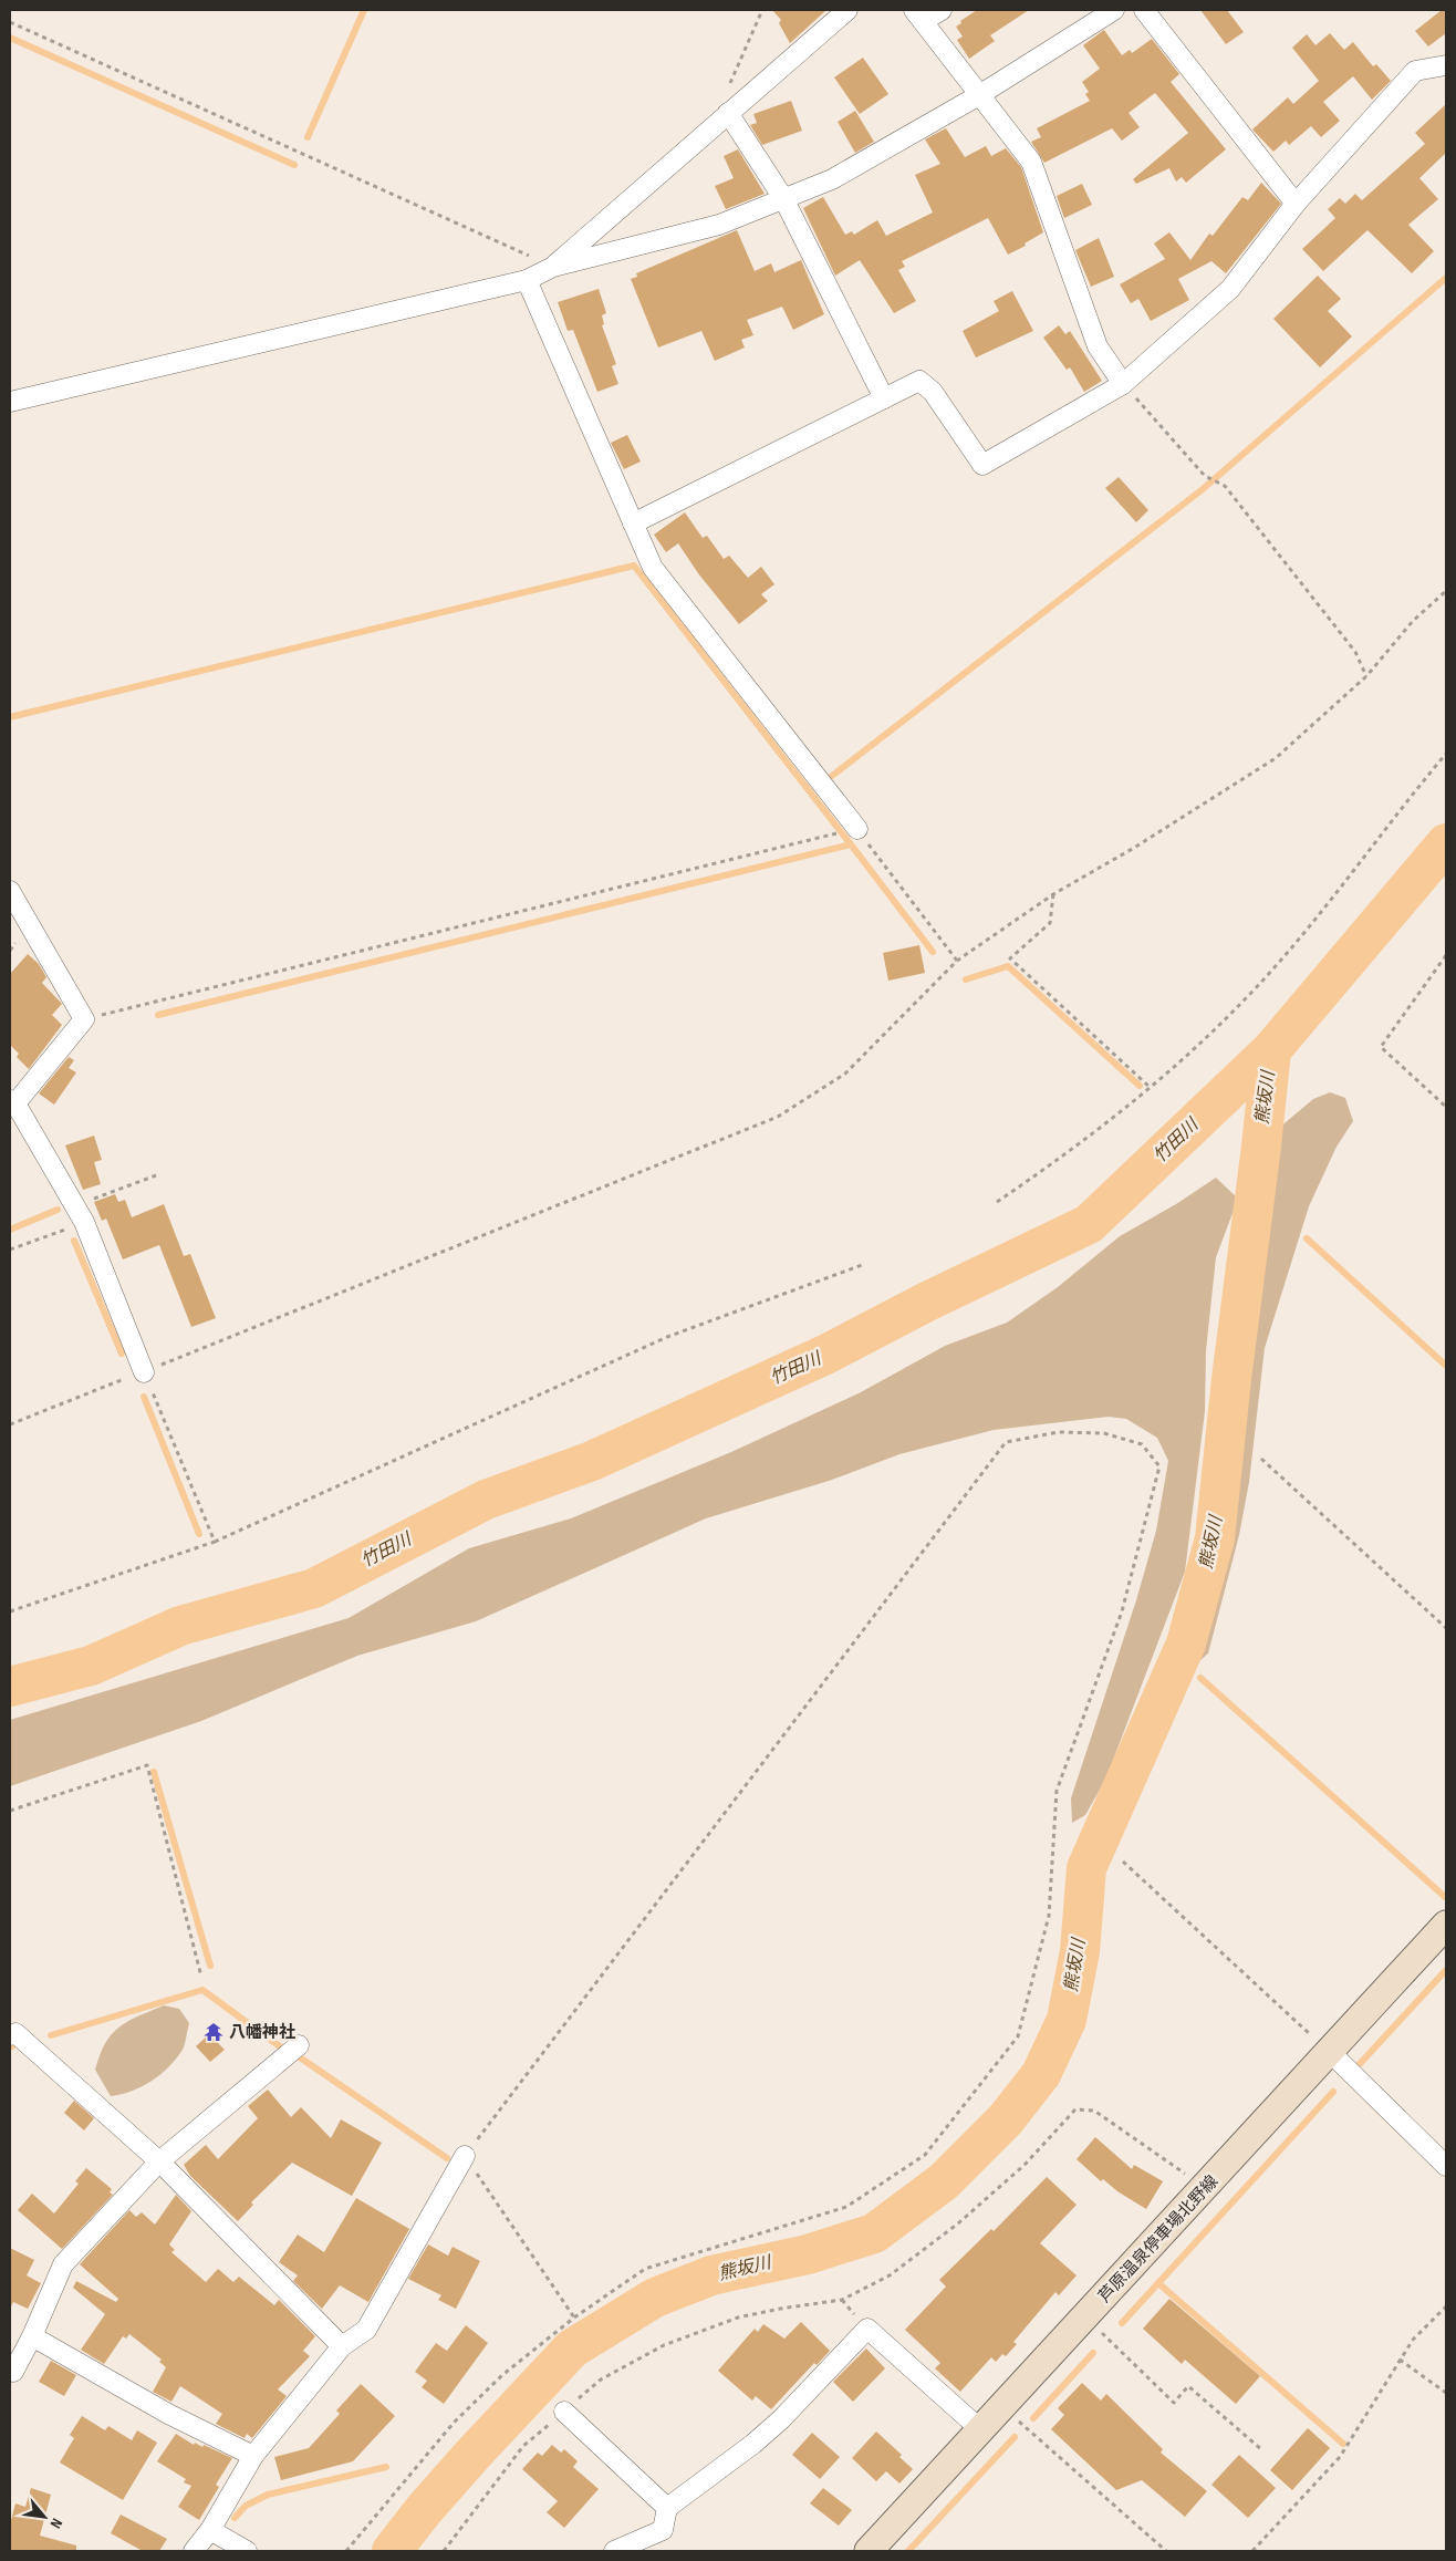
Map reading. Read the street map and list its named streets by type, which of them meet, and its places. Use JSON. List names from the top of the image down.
{
  "streets": {
    "main road": ["芦原温泉停車場北野線"]
  },
  "water": ["熊坂川", "竹田川"],
  "places": {
    "temple": ["八幡神社"]
  },
  "north": "bottom right"
}
